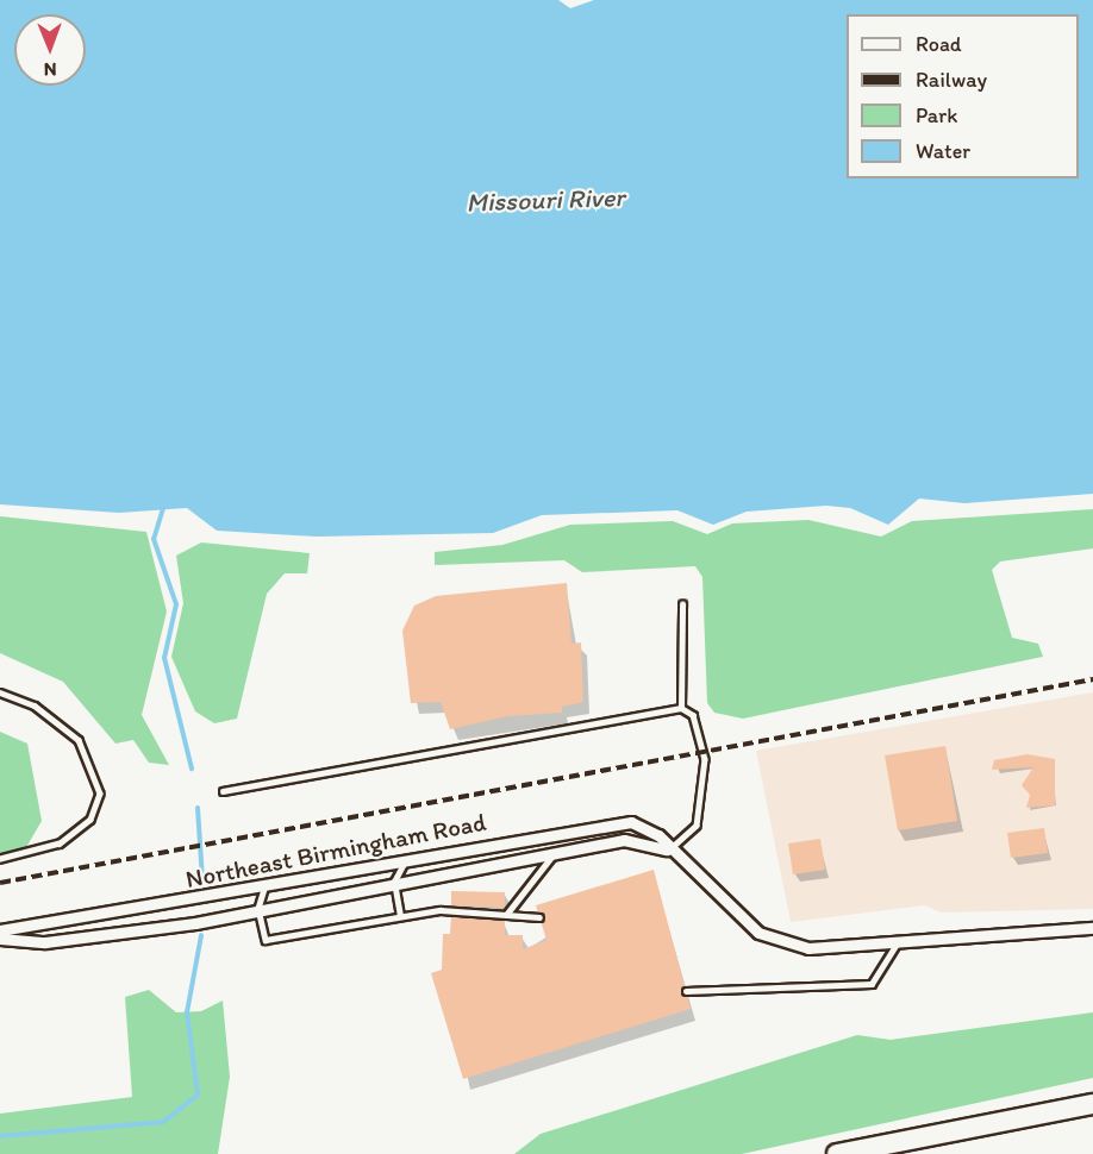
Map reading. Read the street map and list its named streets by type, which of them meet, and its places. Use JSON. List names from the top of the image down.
{
  "streets": {
    "street": ["Northeast Birmingham Road"]
  },
  "water": ["Missouri River"],
  "legend": [
    "Road",
    "Railway",
    "Park",
    "Water"
  ],
  "north": "bottom"
}
